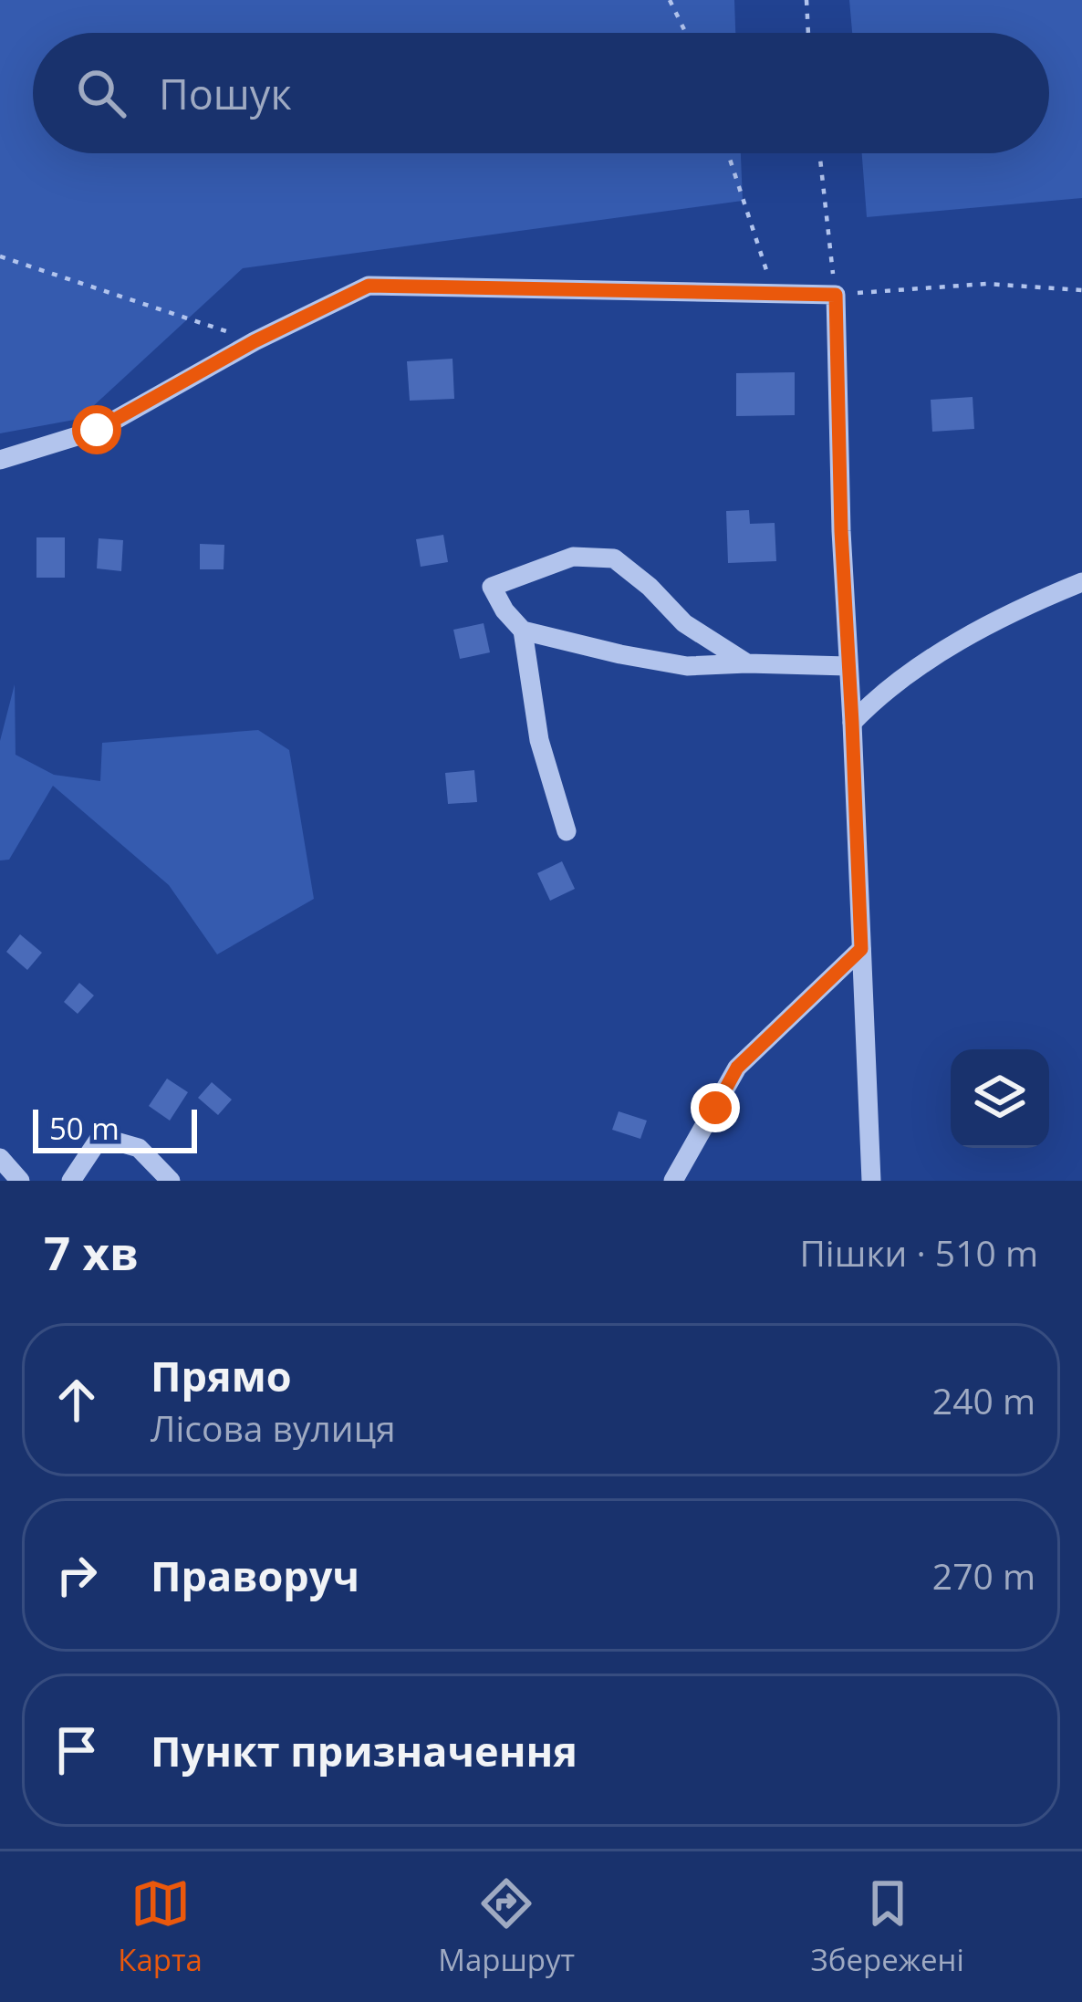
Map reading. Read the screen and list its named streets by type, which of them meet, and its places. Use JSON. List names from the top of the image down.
{
  "scale_bar": "50 m",
  "page": {
    "search": "Пошук",
    "scale": "50 m",
    "heading": ["7 хв", "Пішки · 510 m"],
    "list": [
      ["Прямо", "Лісова вулиця", "240 m"],
      ["Праворуч", "270 m"],
      "Пункт призначення"
    ],
    "nav": ["Карта", "Маршрут", "Збережені"]
  }
}
